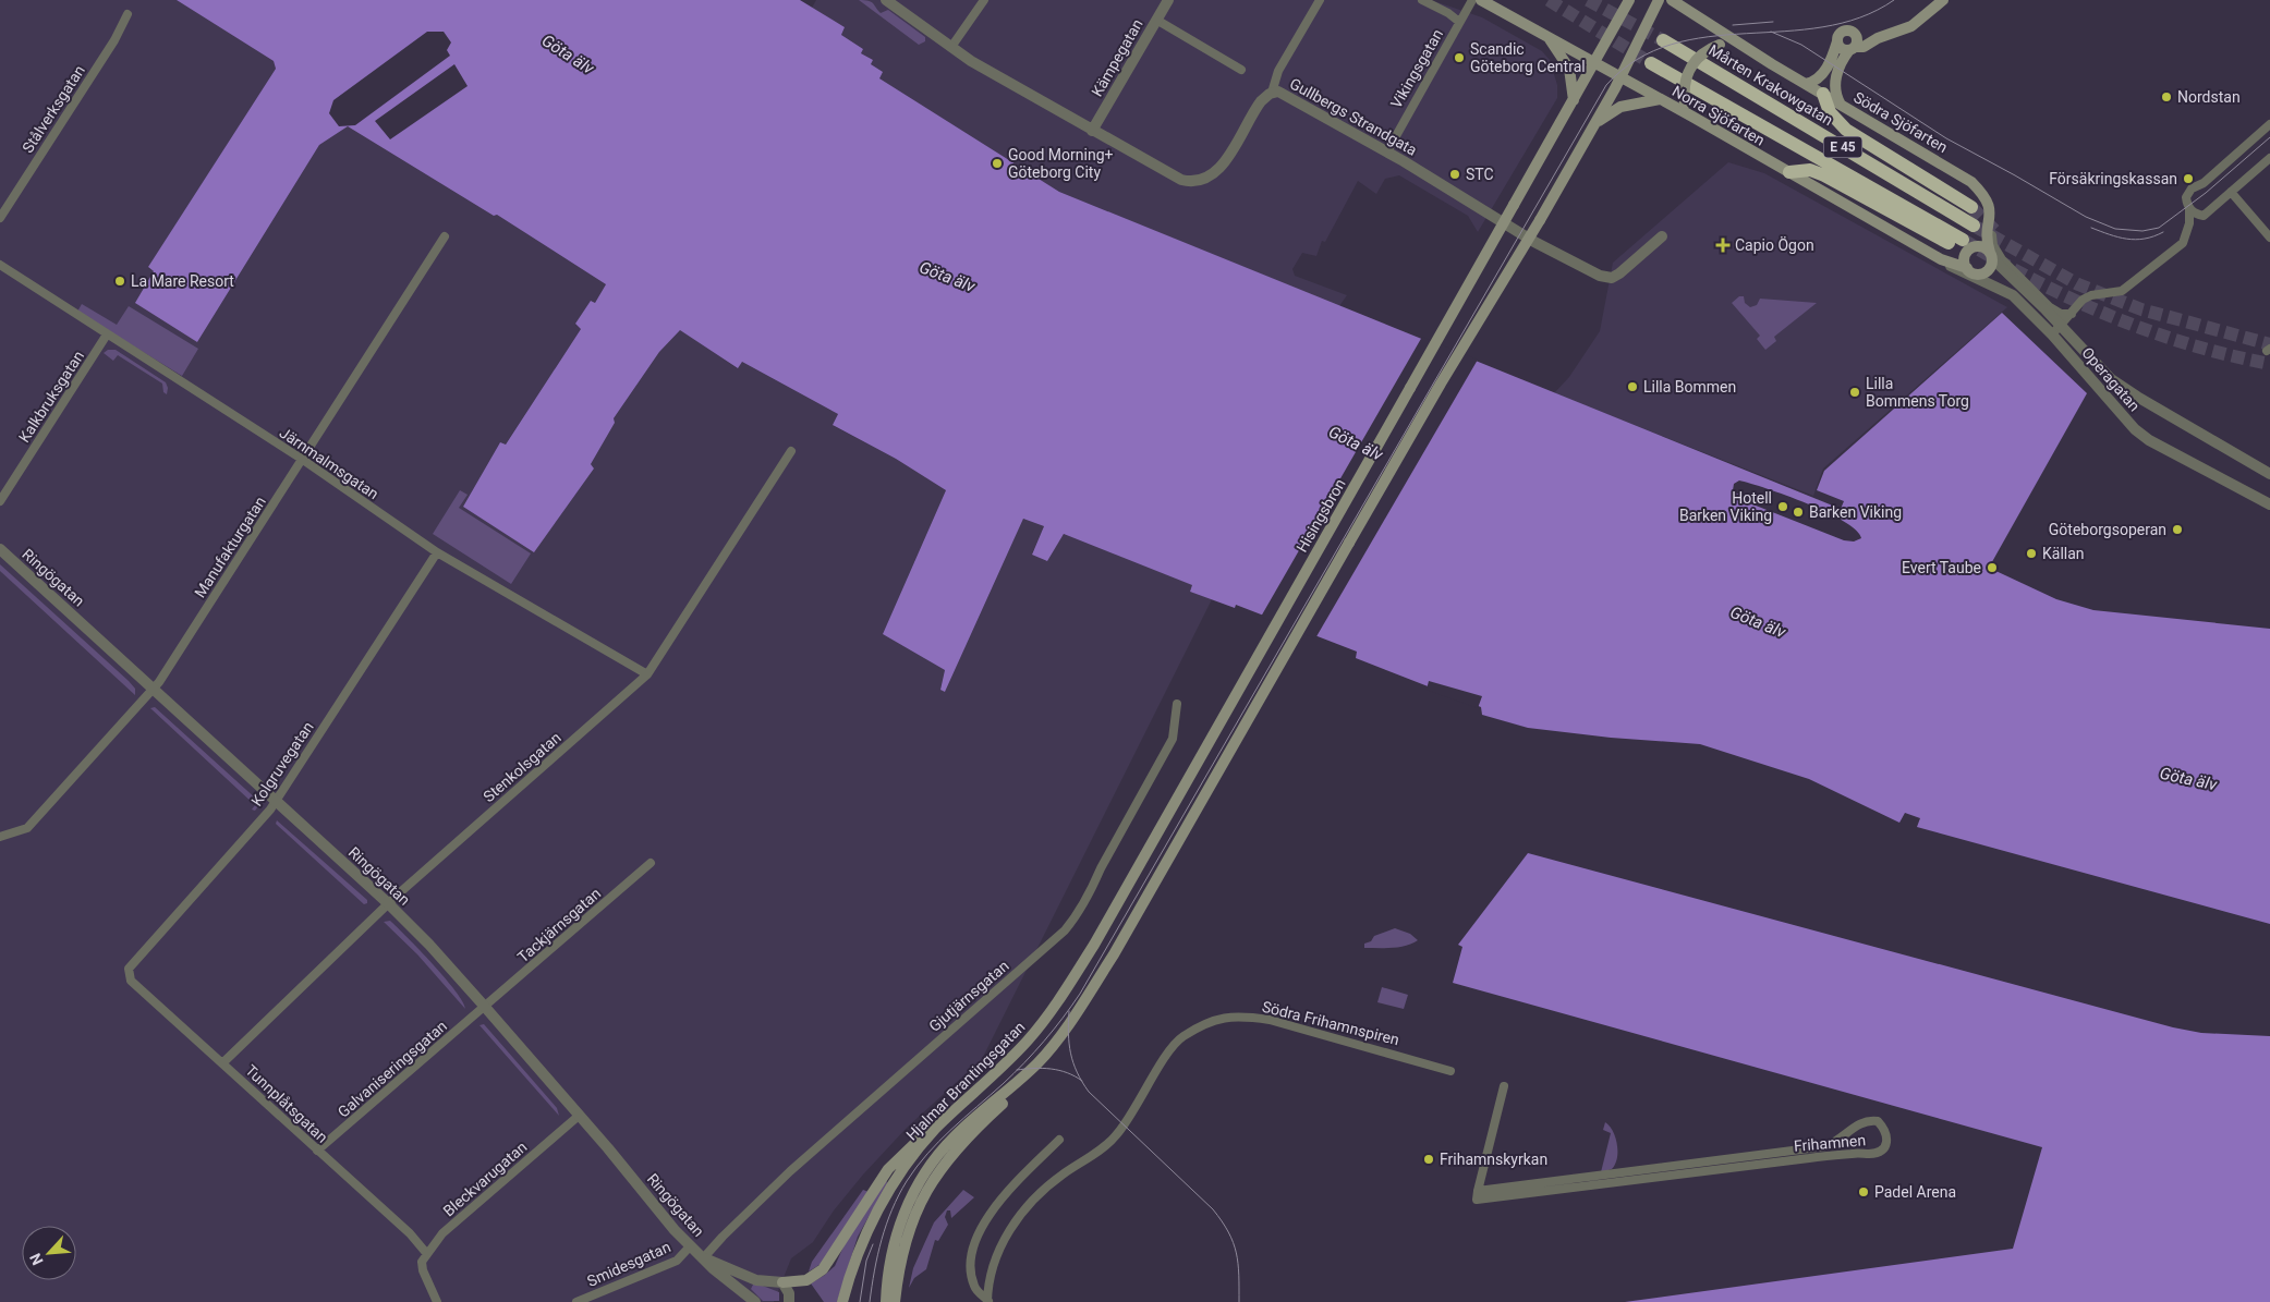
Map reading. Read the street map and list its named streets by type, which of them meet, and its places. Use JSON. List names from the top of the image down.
{
  "streets": {
    "highway": ["Mårten Krakowgatan", "E 45"],
    "main road": [
      "Norra Sjöfarten",
      "Södra Sjöfarten",
      "Hisingsbron",
      "Hjalmar Brantingsgatan"
    ],
    "street": [
      "Kämpegatan",
      "Vikingsgatan",
      "Stålverksgatan",
      "Gullbergs Strandgata",
      "Operagatan",
      "Kalkbruksgatan",
      "Järnmalmsgatan",
      "Manufakturgatan",
      "Ringögatan",
      "Kolgruvegatan",
      "Stenkolsgatan",
      "Tackjärnsgatan",
      "Gjutjärnsgatan",
      "Södra Frihamnspiren",
      "Galvaniseringsgatan",
      "Tunnplåtsgatan",
      "Frihamnen",
      "Bleckvarugatan",
      "Smidesgatan"
    ]
  },
  "crossings": [
    ["Kämpegatan", "Gullbergs Strandgata"],
    ["Vikingsgatan", "Gullbergs Strandgata"],
    ["Norra Sjöfarten", "Södra Sjöfarten"],
    ["Norra Sjöfarten", "E 45"],
    ["Norra Sjöfarten", "Operagatan"],
    ["Norra Sjöfarten", "Hisingsbron"],
    ["Södra Sjöfarten", "Operagatan"],
    ["Kalkbruksgatan", "Järnmalmsgatan"],
    ["Järnmalmsgatan", "Manufakturgatan"],
    ["Järnmalmsgatan", "Kolgruvegatan"],
    ["Järnmalmsgatan", "Stenkolsgatan"],
    ["Hisingsbron", "Hjalmar Brantingsgatan"],
    ["Manufakturgatan", "Ringögatan"],
    ["Ringögatan", "Kolgruvegatan"],
    ["Ringögatan", "Stenkolsgatan"],
    ["Ringögatan", "Tackjärnsgatan"],
    ["Ringögatan", "Gjutjärnsgatan"],
    ["Ringögatan", "Galvaniseringsgatan"],
    ["Ringögatan", "Bleckvarugatan"],
    ["Ringögatan", "Smidesgatan"],
    ["Kolgruvegatan", "Tunnplåtsgatan"],
    ["Stenkolsgatan", "Tunnplåtsgatan"],
    ["Tackjärnsgatan", "Galvaniseringsgatan"],
    ["Galvaniseringsgatan", "Tunnplåtsgatan"],
    ["Tunnplåtsgatan", "Bleckvarugatan"]
  ],
  "water": ["Göta älv"],
  "places": {
    "other": [
      "Scandic Göteborg Central",
      "Nordstan",
      "Good Morning+ Göteborg City",
      "STC",
      "Försäkringskassan",
      "La Mare Resort",
      "Lilla Bommen",
      "Lilla Bommens Torg",
      "Hotell Barken Viking",
      "Barken Viking",
      "Göteborgsoperan",
      "Källan",
      "Evert Taube",
      "Frihamnskyrkan",
      "Padel Arena"
    ],
    "health": ["Capio Ögon"]
  },
  "north": "bottom left"
}
